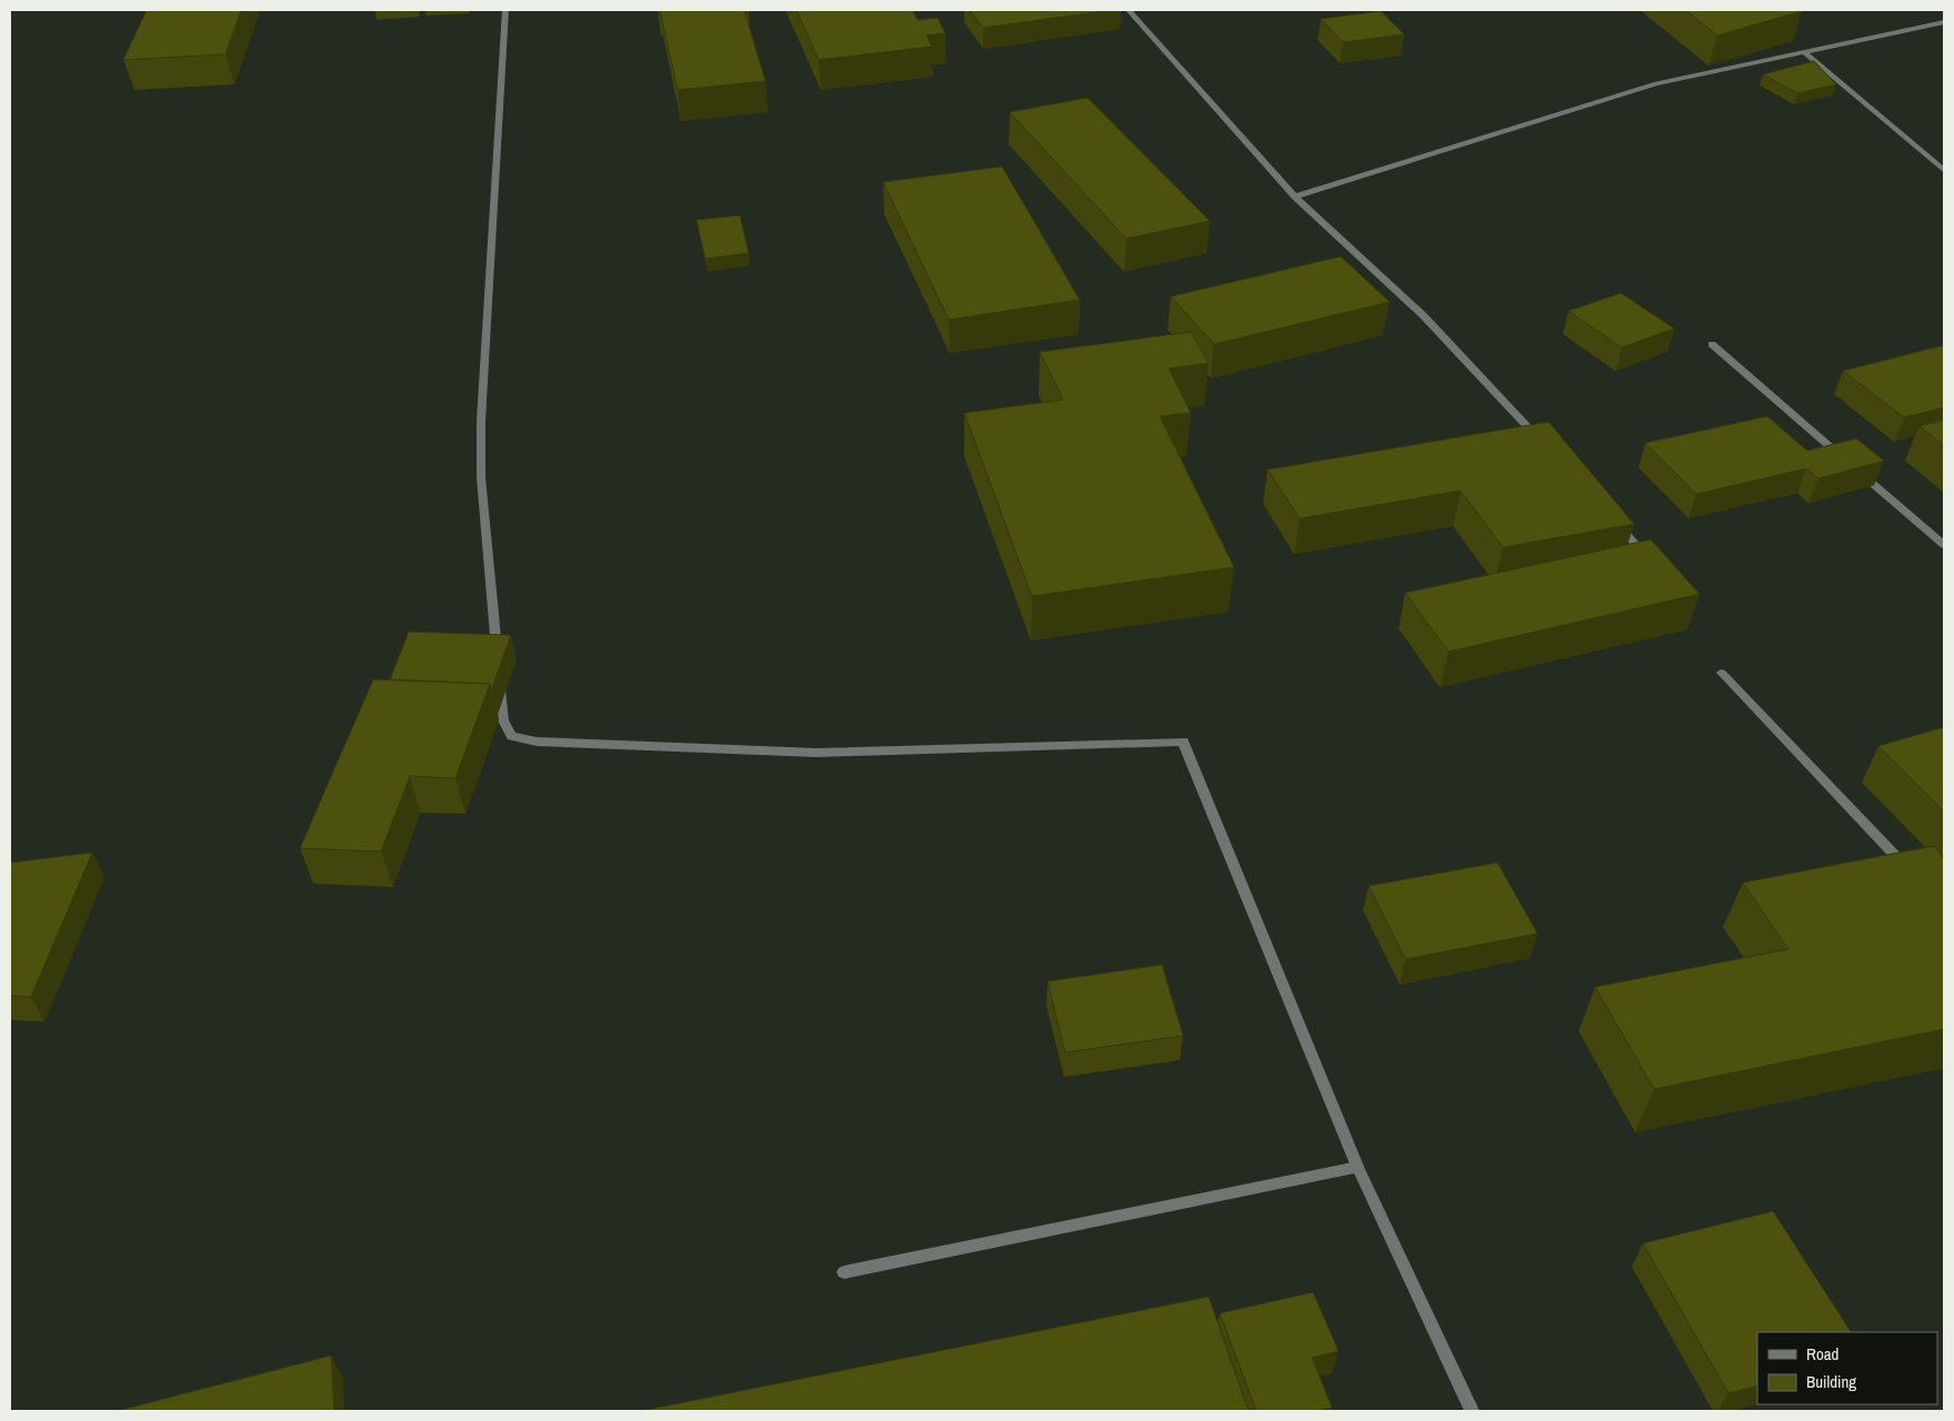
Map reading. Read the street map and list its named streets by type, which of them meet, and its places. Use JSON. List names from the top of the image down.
{
  "legend": ["Road", "Building"]
}
